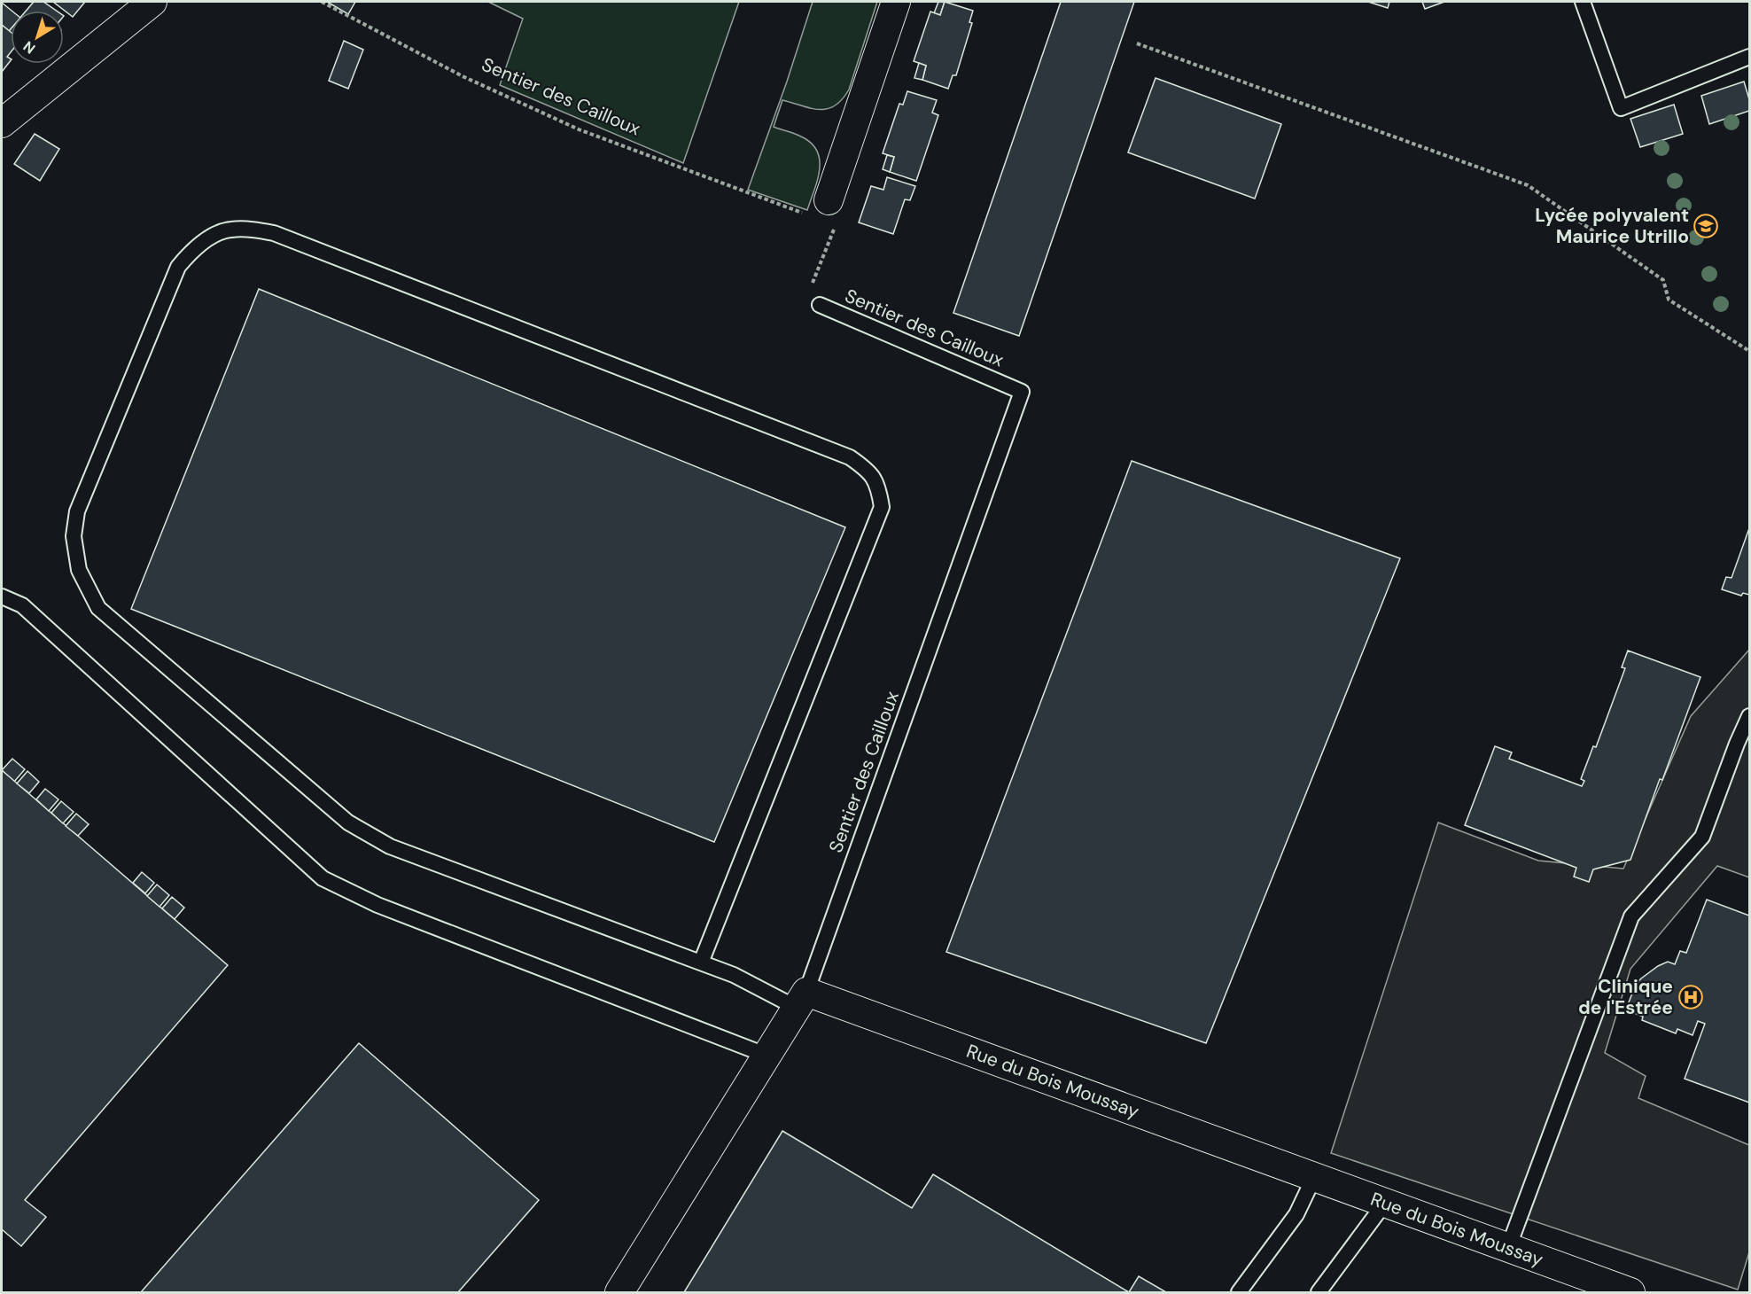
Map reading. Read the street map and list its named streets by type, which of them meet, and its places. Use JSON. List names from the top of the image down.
{
  "streets": {
    "street": ["Rue du Bois Moussay"],
    "lane": ["Sentier des Cailloux"]
  },
  "crossings": [
    ["Sentier des Cailloux", "Rue du Bois Moussay"]
  ],
  "places": {
    "school or university": ["Lycée polyvalent Maurice Utrillo"],
    "hospital": ["Clinique de l'Estrée"]
  },
  "north": "bottom left"
}
